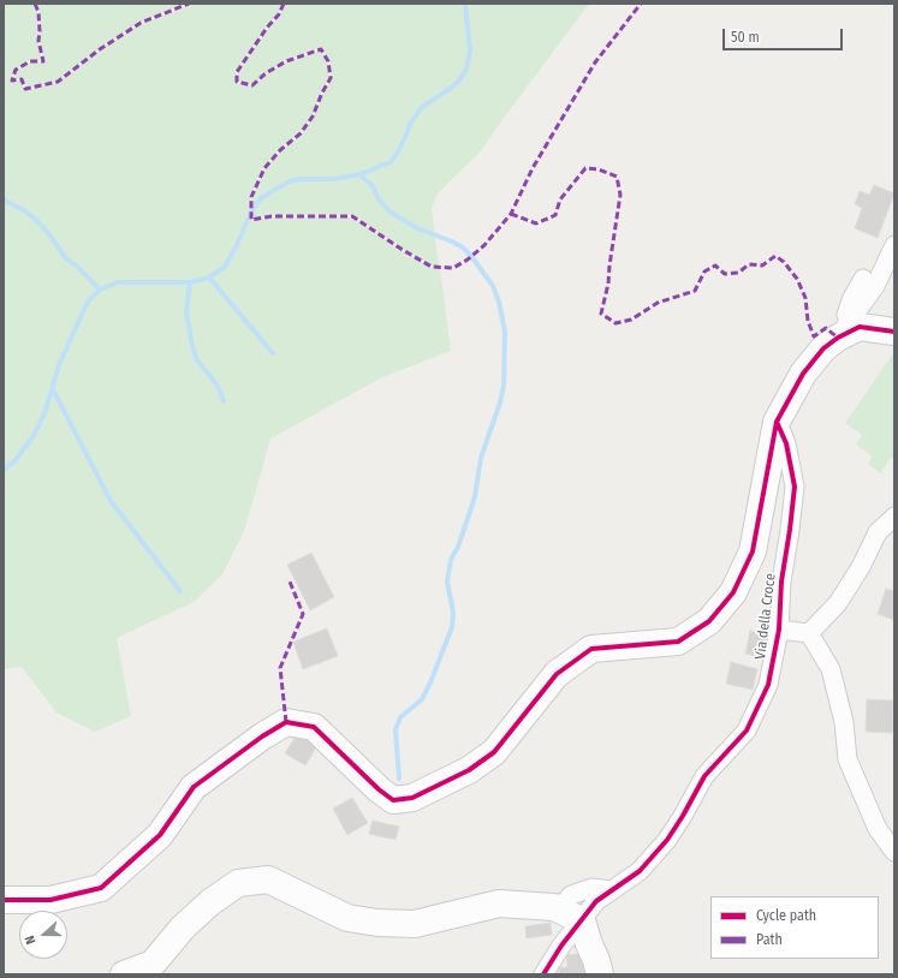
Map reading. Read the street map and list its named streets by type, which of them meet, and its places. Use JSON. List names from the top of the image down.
{
  "streets": {
    "street": ["Via della Croce"]
  },
  "legend": ["Cycle path", "Path"],
  "scale_bar": "50 m",
  "north": "left"
}
